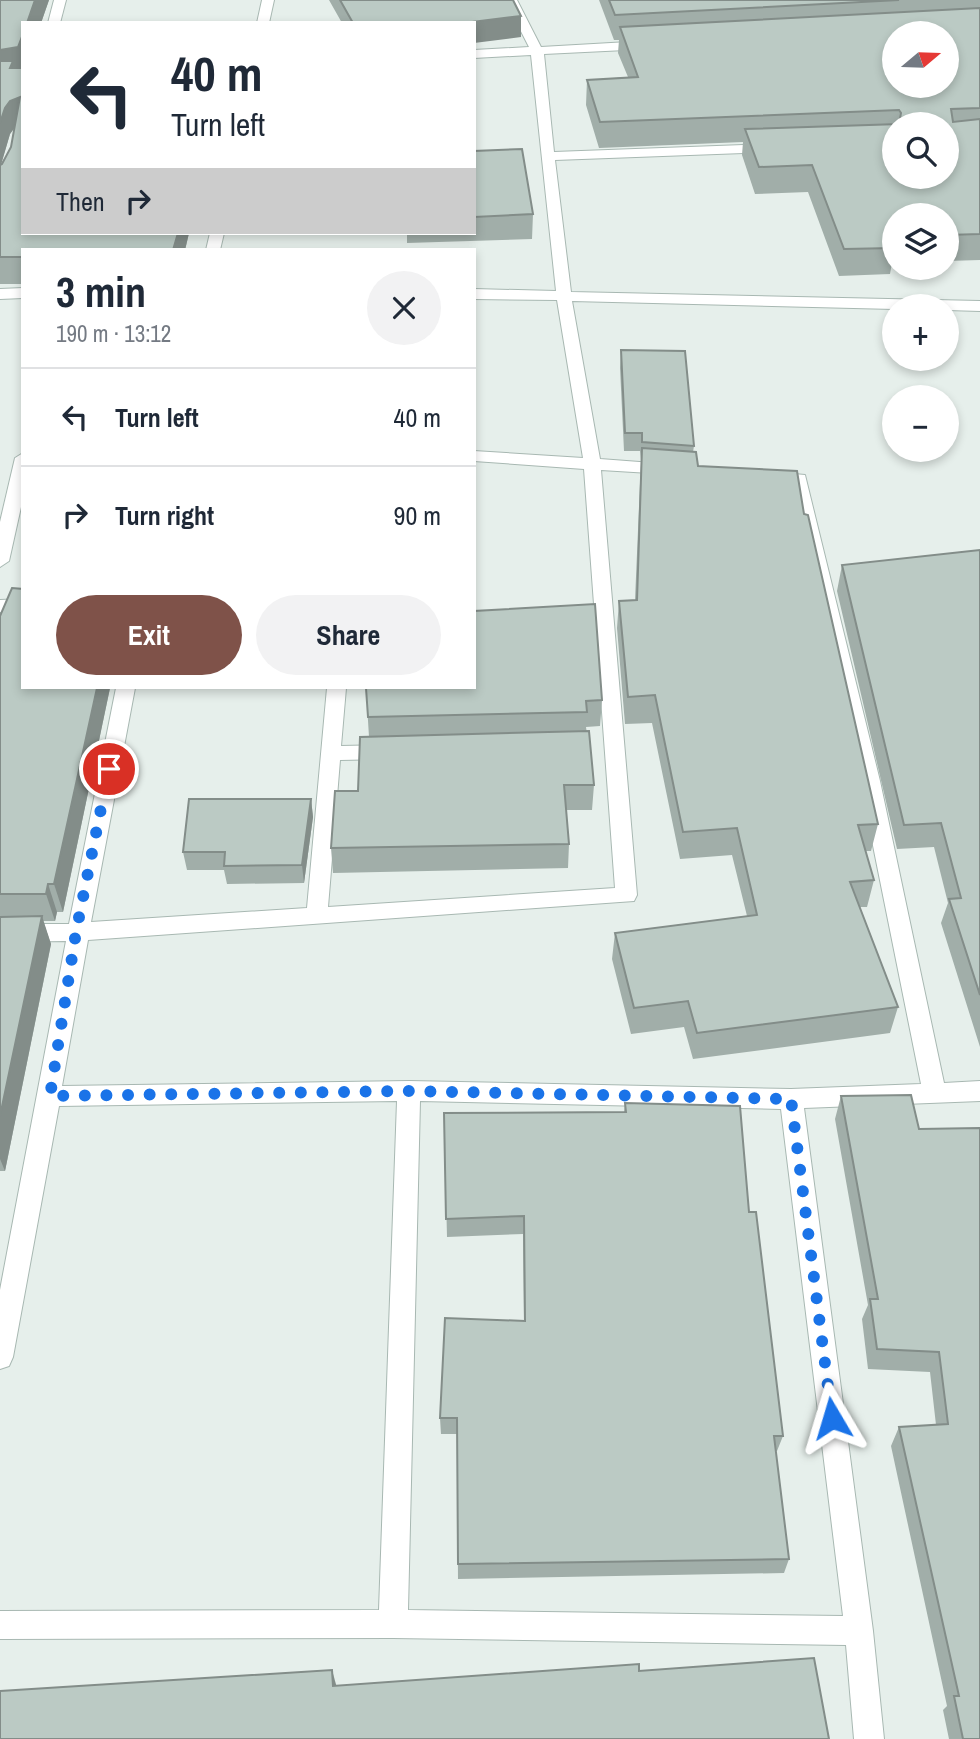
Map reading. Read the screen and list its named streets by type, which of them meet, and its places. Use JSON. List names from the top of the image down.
{
  "north": "right",
  "page": {
    "map_buttons": ["+", "−"],
    "turn": ["40 m", "Turn left"],
    "then": "Then",
    "heading": ["3 min", "190 m · 13:12"],
    "list": [
      {
        "name": "Turn left",
        "value": "40 m"
      },
      {
        "name": "Turn right",
        "value": "90 m"
      }
    ],
    "buttons": ["Exit", "Share"]
  }
}
